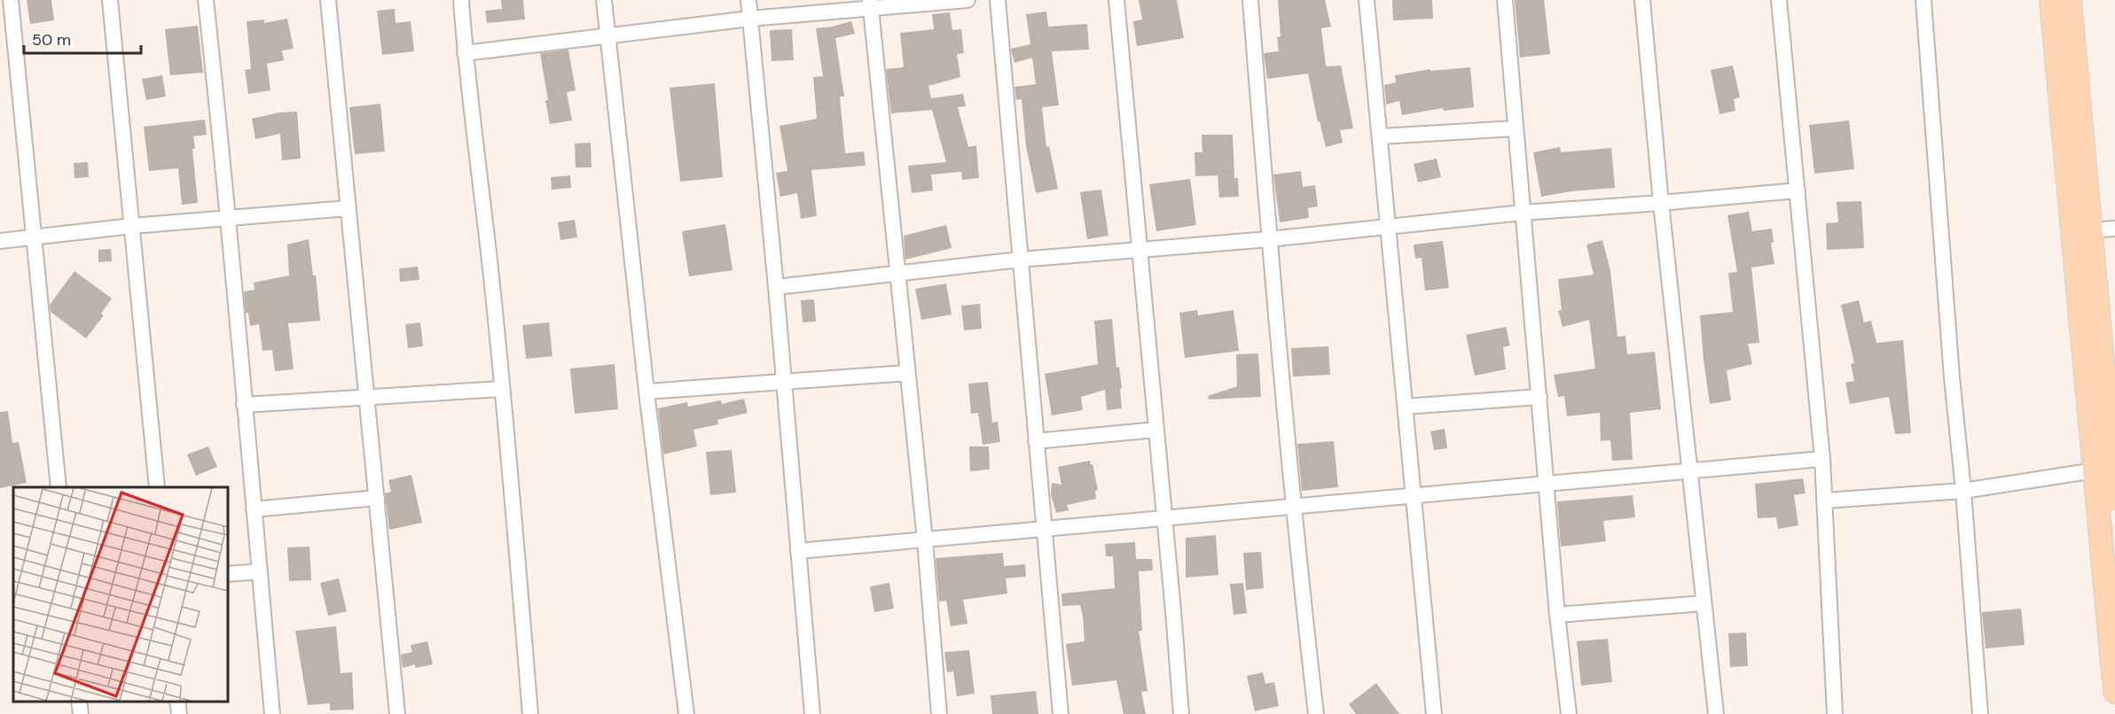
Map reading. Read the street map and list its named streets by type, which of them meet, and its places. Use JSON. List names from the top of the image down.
{
  "scale_bar": "50 m"
}
